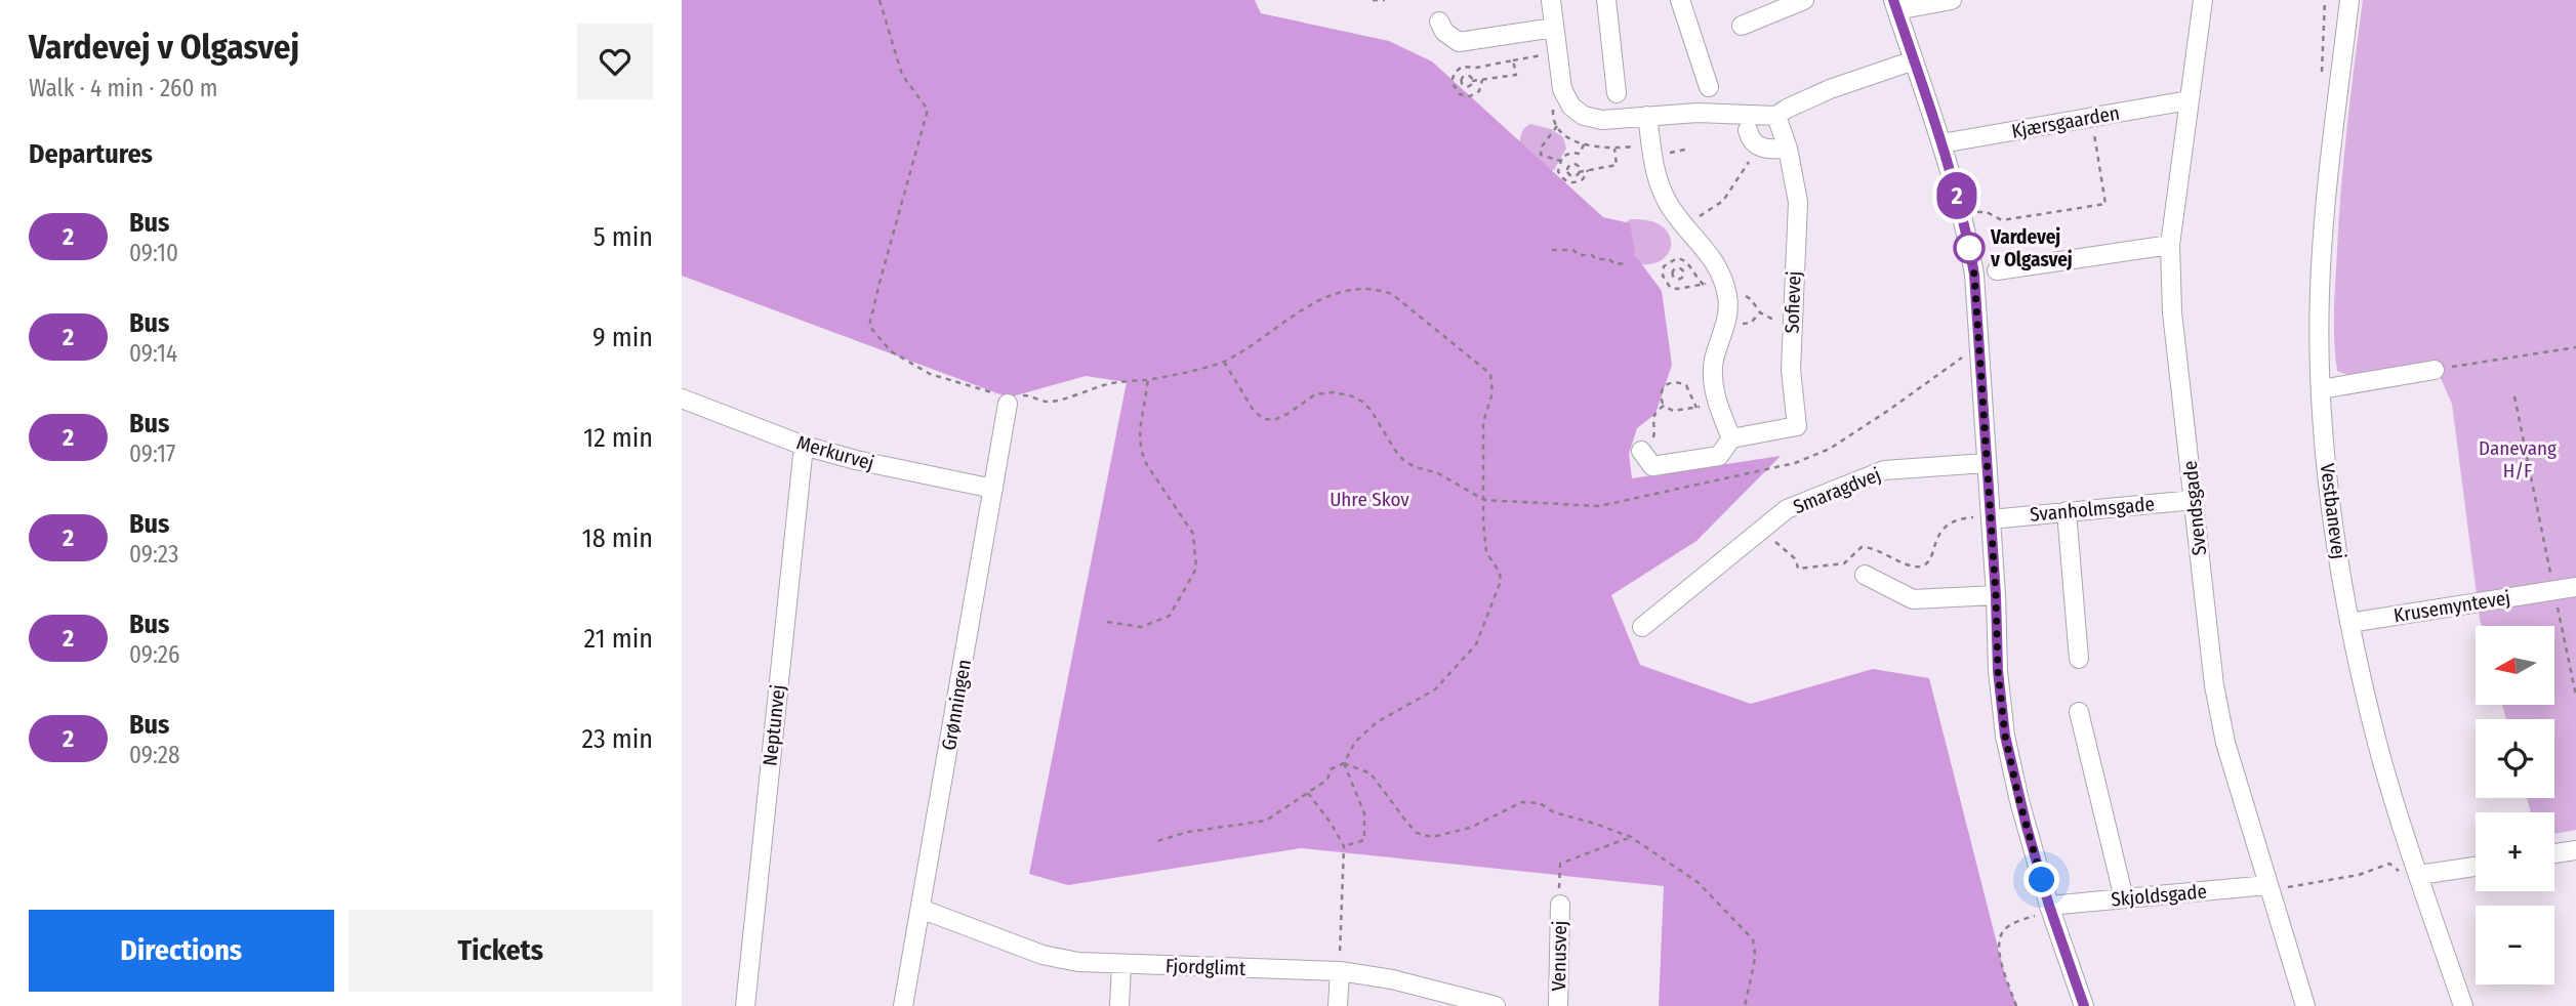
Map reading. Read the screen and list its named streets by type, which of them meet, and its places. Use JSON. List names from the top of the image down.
{
  "streets": {
    "street": [
      "Kjærsgaarden",
      "Sofievej",
      "Merkurvej",
      "Smaragdvej",
      "Svendsgade",
      "Svanholmsgade",
      "Vestbanevej",
      "Krusemyntevej",
      "Grønningen",
      "Neptunvej",
      "Skjoldsgade",
      "Venusvej",
      "Fjordglimt"
    ]
  },
  "crossings": [
    ["Kjærsgaarden", "Svendsgade"],
    ["Merkurvej", "Grønningen"],
    ["Merkurvej", "Neptunvej"],
    ["Svendsgade", "Svanholmsgade"],
    ["Svendsgade", "Skjoldsgade"],
    ["Vestbanevej", "Krusemyntevej"],
    ["Grønningen", "Fjordglimt"]
  ],
  "parks": ["Danevang H/F", "Uhre Skov"],
  "places": ["Vardevej v Olgasvej"],
  "lines": ["bus line 2"],
  "north": "left",
  "page": {
    "heading": [
      ["Vardevej v Olgasvej", "Walk · 4 min · 260 m"],
      "Departures"
    ],
    "on_map": "2",
    "list": [
      {
        "mark": "2",
        "name": "Bus",
        "note": "09:10",
        "value": "5 min"
      },
      {
        "mark": "2",
        "name": "Bus",
        "note": "09:14",
        "value": "9 min"
      },
      {
        "mark": "2",
        "name": "Bus",
        "note": "09:17",
        "value": "12 min"
      },
      {
        "mark": "2",
        "name": "Bus",
        "note": "09:23",
        "value": "18 min"
      },
      {
        "mark": "2",
        "name": "Bus",
        "note": "09:26",
        "value": "21 min"
      },
      {
        "mark": "2",
        "name": "Bus",
        "note": "09:28",
        "value": "23 min"
      }
    ],
    "map_buttons": ["+", "−"],
    "buttons": ["Directions", "Tickets"]
  }
}
